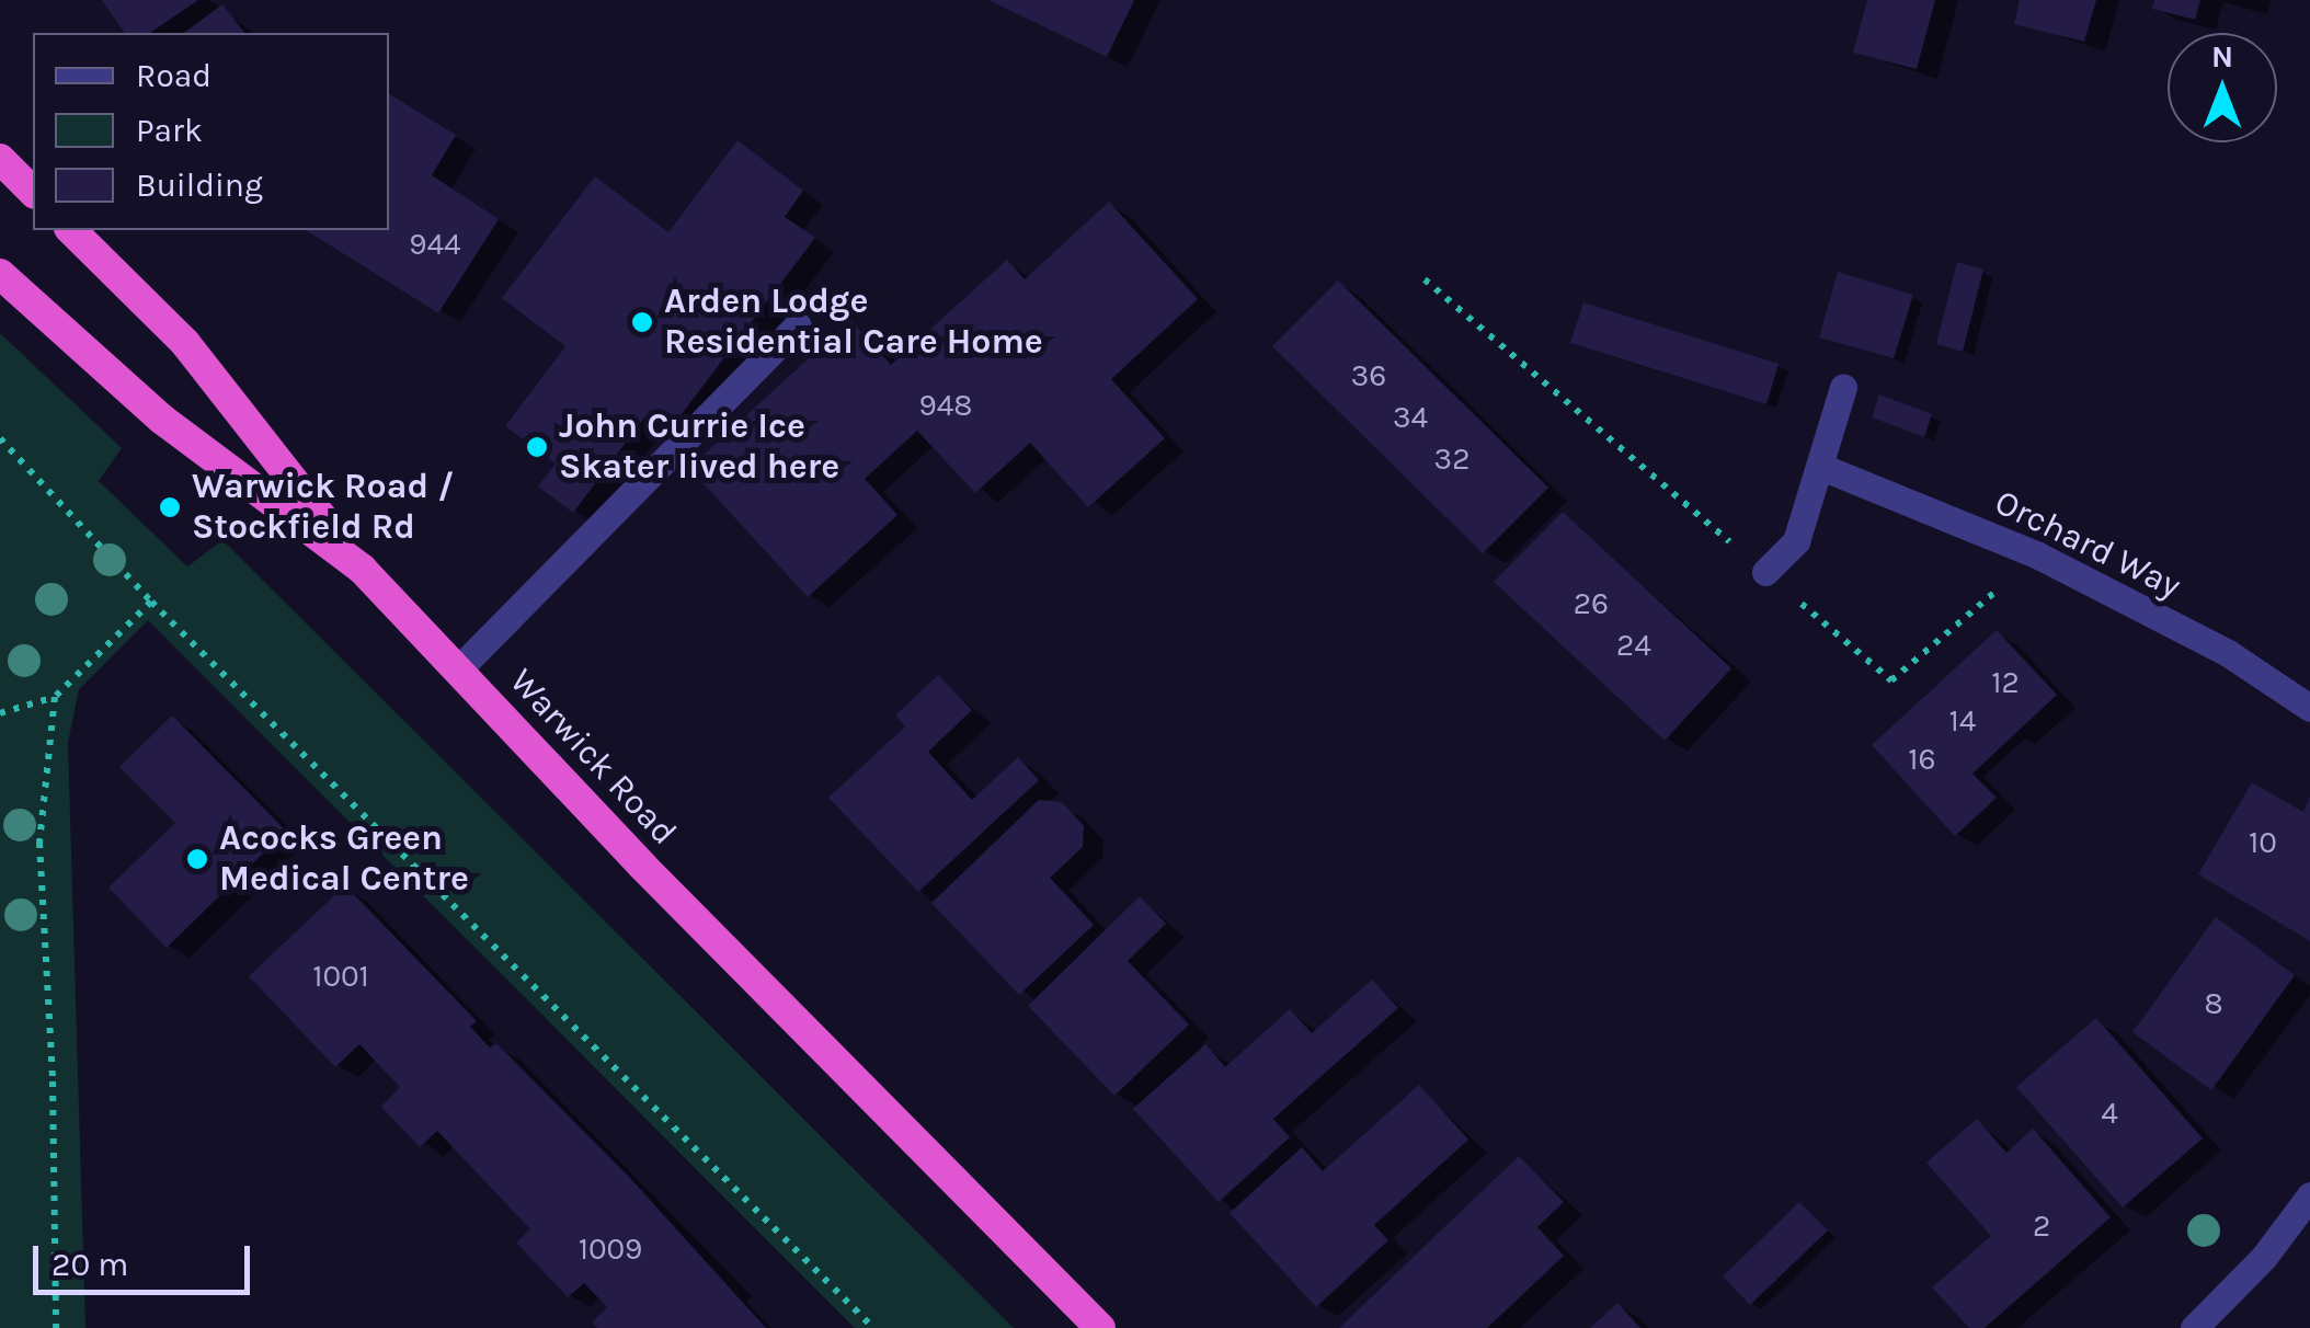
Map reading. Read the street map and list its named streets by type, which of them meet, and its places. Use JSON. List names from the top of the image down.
{
  "streets": {
    "highway": ["Warwick Road"],
    "street": ["Orchard Way"]
  },
  "places": [
    "Arden Lodge Residential Care Home",
    "John Currie Ice Skater lived here",
    "Warwick Road / Stockfield Rd",
    "Acocks Green Medical Centre"
  ],
  "house_numbers": [
    "944",
    "36",
    "948",
    "34",
    "32",
    "26",
    "24",
    "12",
    "14",
    "16",
    "10",
    "1001",
    "8",
    "4",
    "2",
    "1009"
  ],
  "legend": ["Road", "Park", "Building"],
  "scale_bar": "20 m",
  "north": "top"
}
